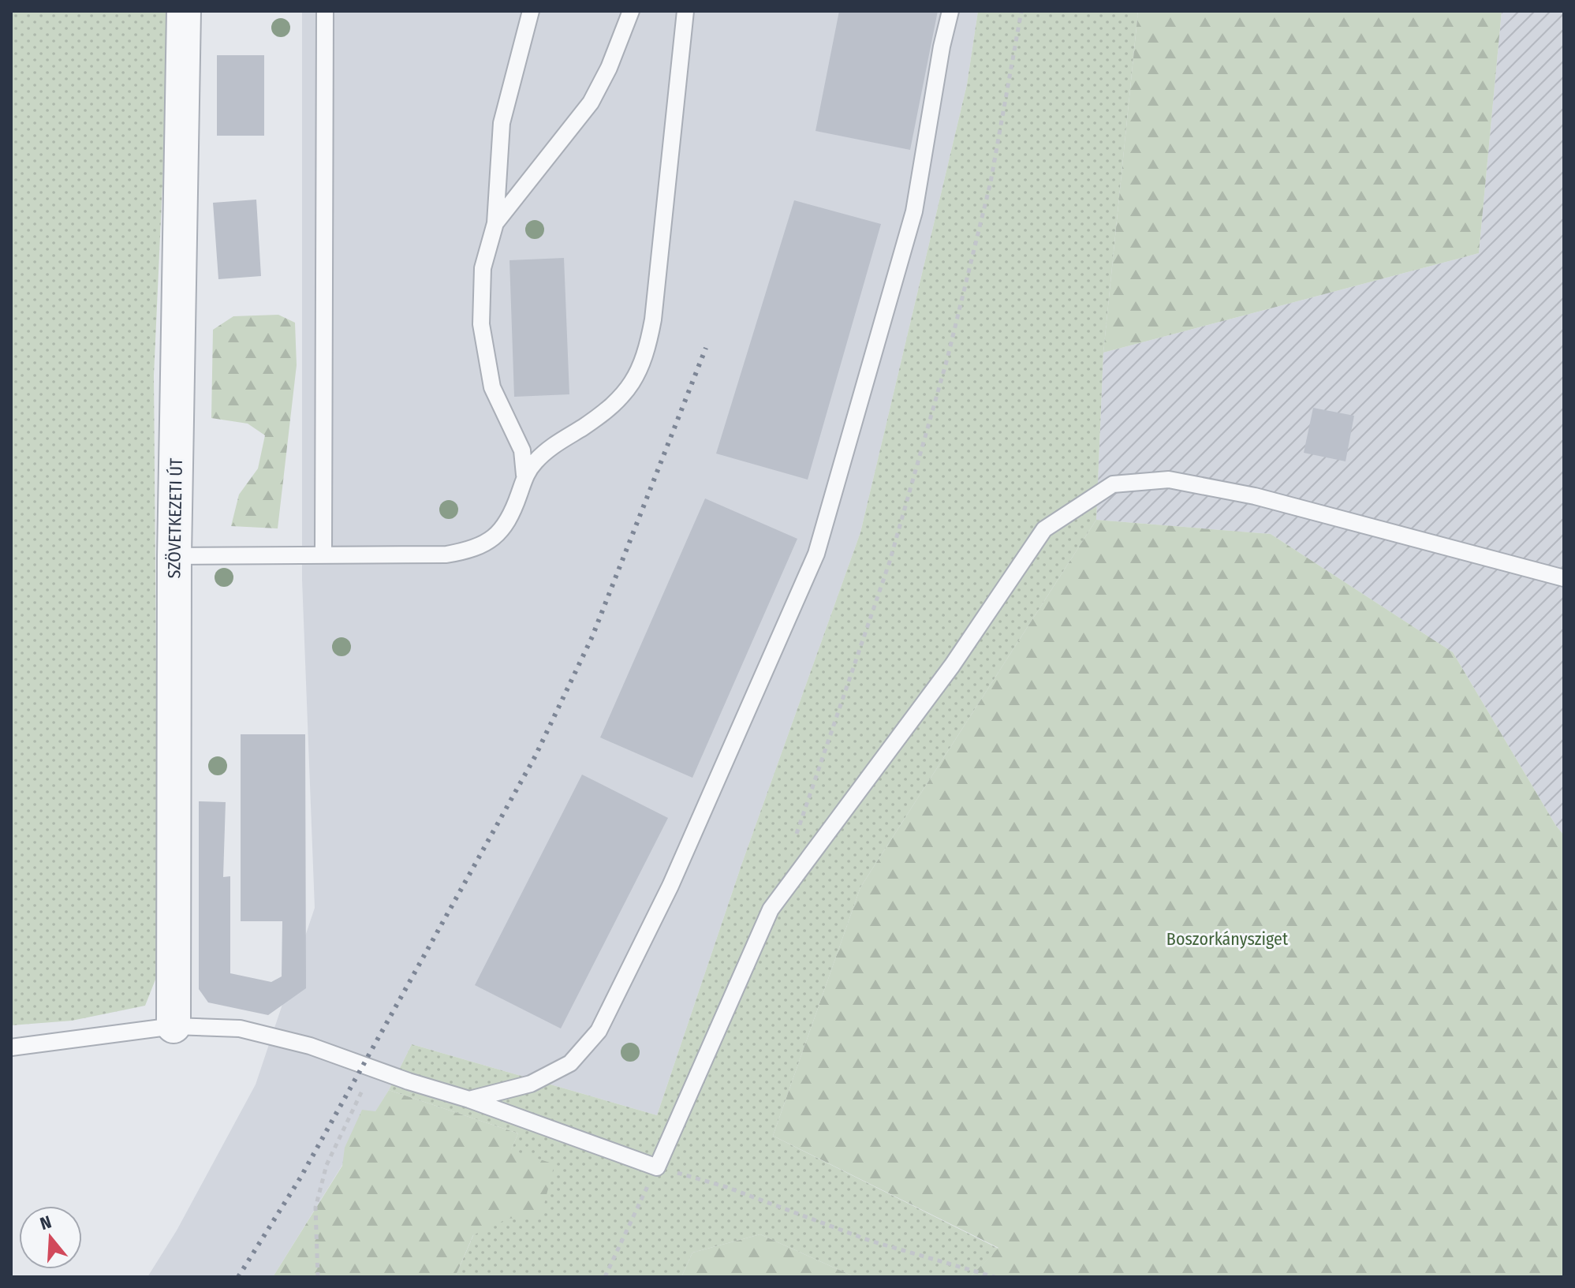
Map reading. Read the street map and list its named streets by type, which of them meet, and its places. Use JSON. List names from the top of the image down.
{
  "streets": {
    "street": ["SZÖVETKEZETI ÚT"]
  },
  "parks": ["Boszorkánysziget"],
  "north": "top"
}
